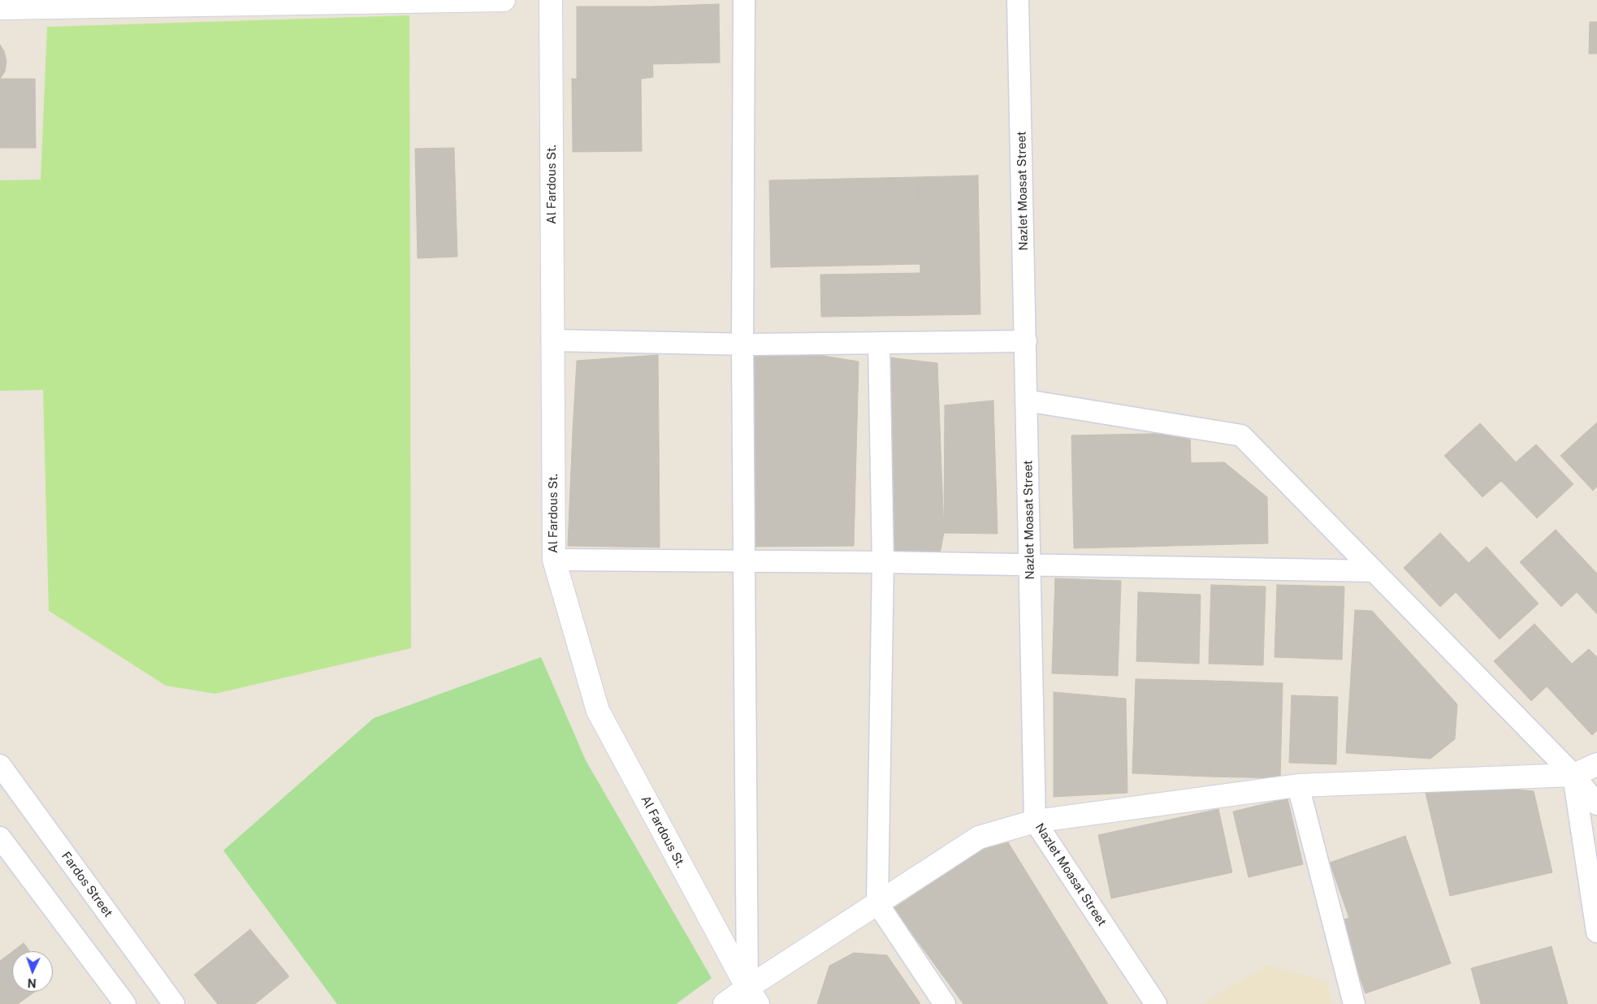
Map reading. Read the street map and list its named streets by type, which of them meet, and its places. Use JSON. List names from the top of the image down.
{
  "streets": {
    "street": ["Al Fardous St.", "Nazlet Moasat Street", "Fardos Street"]
  },
  "north": "bottom"
}
